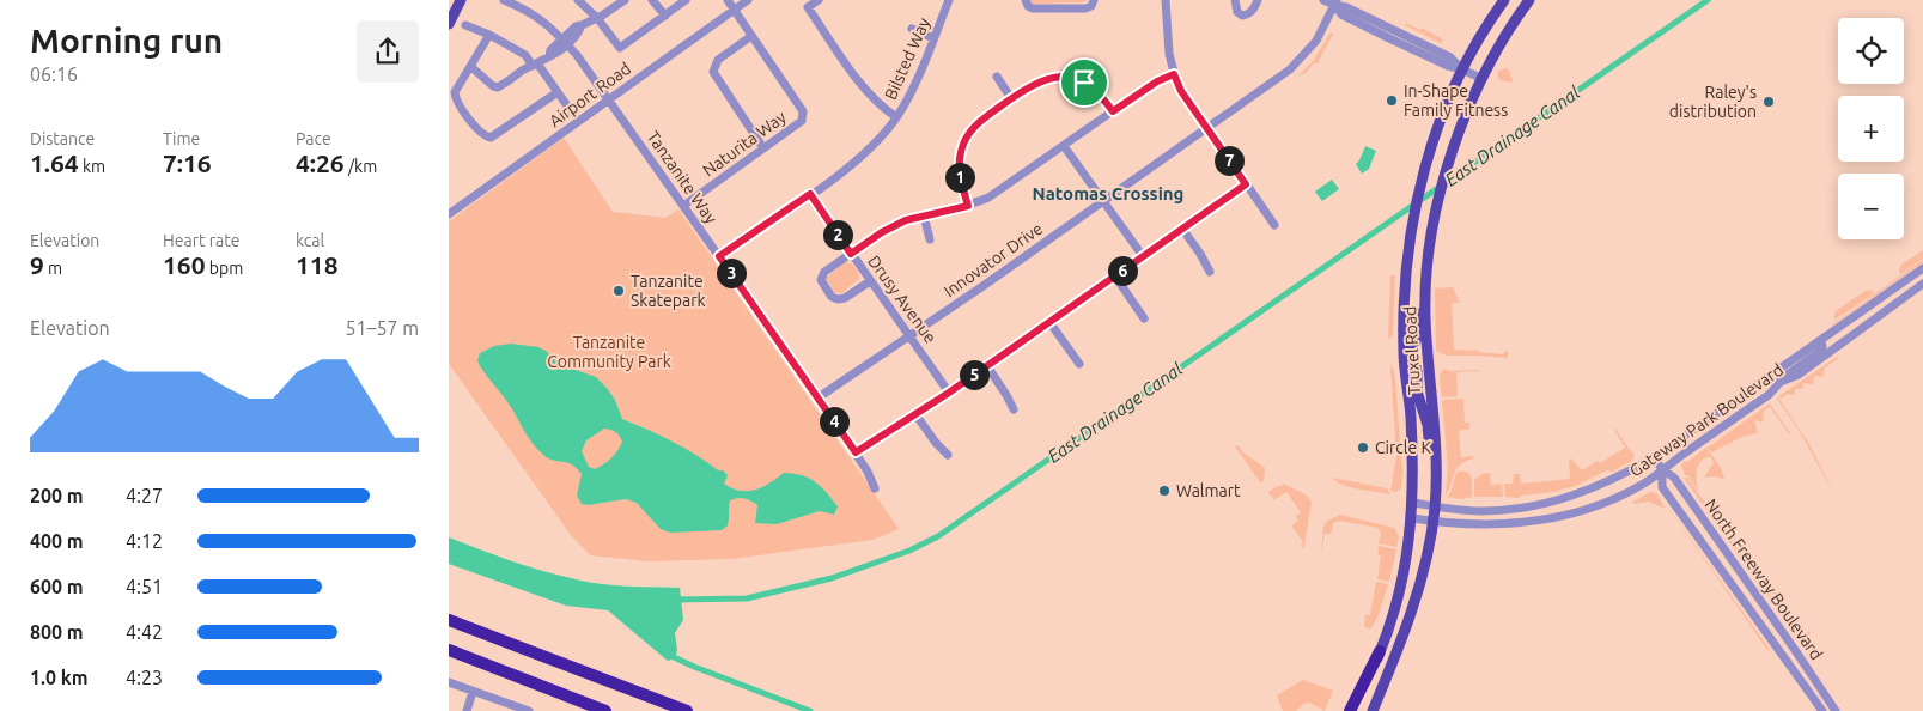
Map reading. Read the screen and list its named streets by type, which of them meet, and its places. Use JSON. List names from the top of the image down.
{
  "streets": {
    "main road": ["Truxel Road"],
    "street": [
      "Bilsted Way",
      "Airport Road",
      "Naturita Way",
      "Tanzanite Way",
      "Innovator Drive",
      "Drusy Avenue",
      "Gateway Park Boulevard",
      "North Freeway Boulevard"
    ]
  },
  "crossings": [
    ["Bilsted Way", "Tanzanite Way"],
    ["Bilsted Way", "Drusy Avenue"],
    ["Airport Road", "Naturita Way"],
    ["Airport Road", "Tanzanite Way"],
    ["Naturita Way", "Tanzanite Way"],
    ["Tanzanite Way", "Innovator Drive"],
    ["Innovator Drive", "Drusy Avenue"],
    ["Truxel Road", "Gateway Park Boulevard"],
    ["Gateway Park Boulevard", "North Freeway Boulevard"]
  ],
  "districts": ["Natomas Crossing"],
  "water": ["East Drainage Canal"],
  "parks": ["Tanzanite Community Park"],
  "places": [
    "In-Shape Family Fitness",
    "Raley's distribution",
    "Tanzanite Skatepark",
    "Circle K",
    "Walmart"
  ],
  "page": {
    "heading": ["Morning run", "06:16"],
    "map_buttons": ["+", "−"],
    "stats": [
      ["Distance", "1.64 km"],
      ["Time", "7:16"],
      ["Pace", "4:26 /km"],
      ["Elevation", "9 m"],
      ["Heart rate", "160 bpm"],
      ["kcal", "118"]
    ],
    "pins": [
      "7",
      "1",
      "2",
      "6",
      "3",
      "5",
      "4"
    ],
    "chart": ["Elevation", "51–57 m"],
    "list": [
      {
        "name": "200 m",
        "note": "4:27"
      },
      {
        "name": "400 m",
        "note": "4:12"
      },
      {
        "name": "600 m",
        "note": "4:51"
      },
      {
        "name": "800 m",
        "note": "4:42"
      },
      {
        "name": "1.0 km",
        "note": "4:23"
      }
    ]
  }
}
